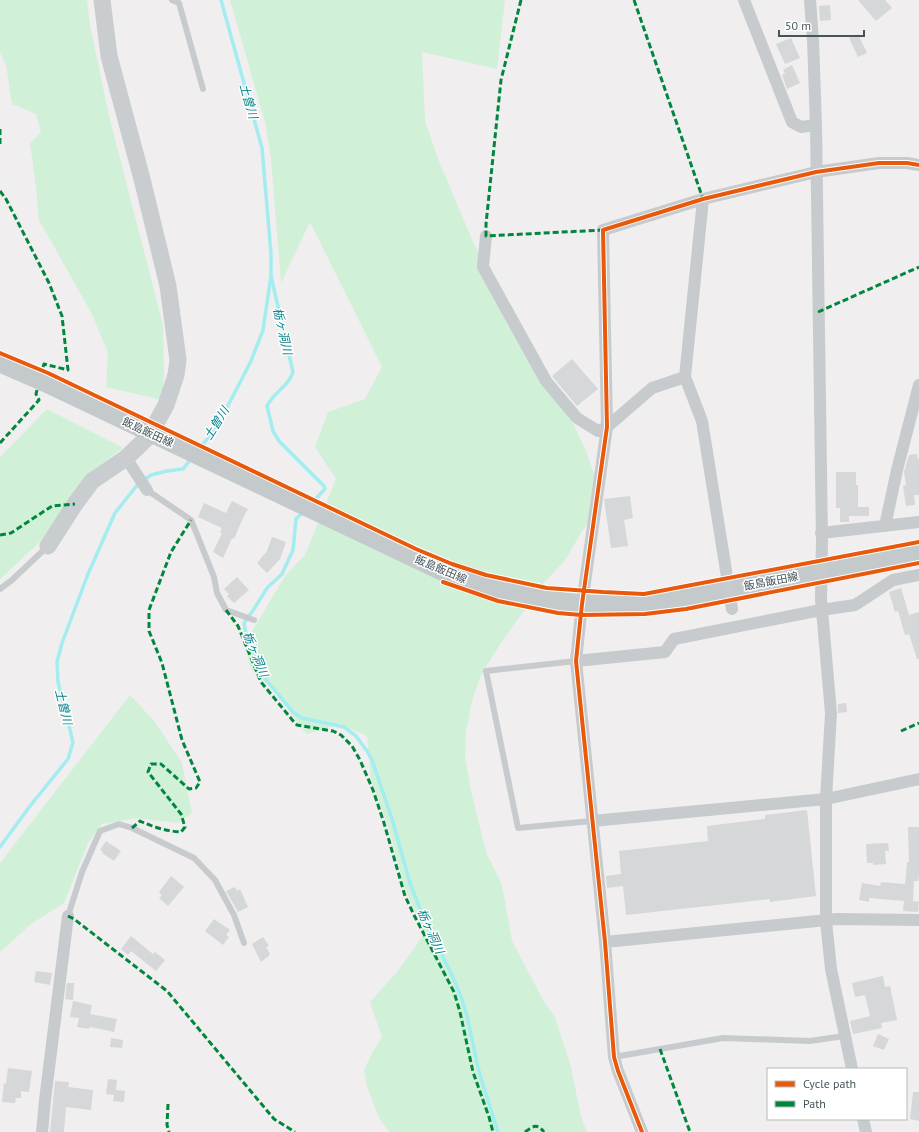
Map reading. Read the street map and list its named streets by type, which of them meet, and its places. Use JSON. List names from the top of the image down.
{
  "streets": {
    "main road": ["飯島飯田線"]
  },
  "water": ["土曽川", "栃ヶ洞川"],
  "legend": ["Cycle path", "Path"],
  "scale_bar": "50 m"
}
